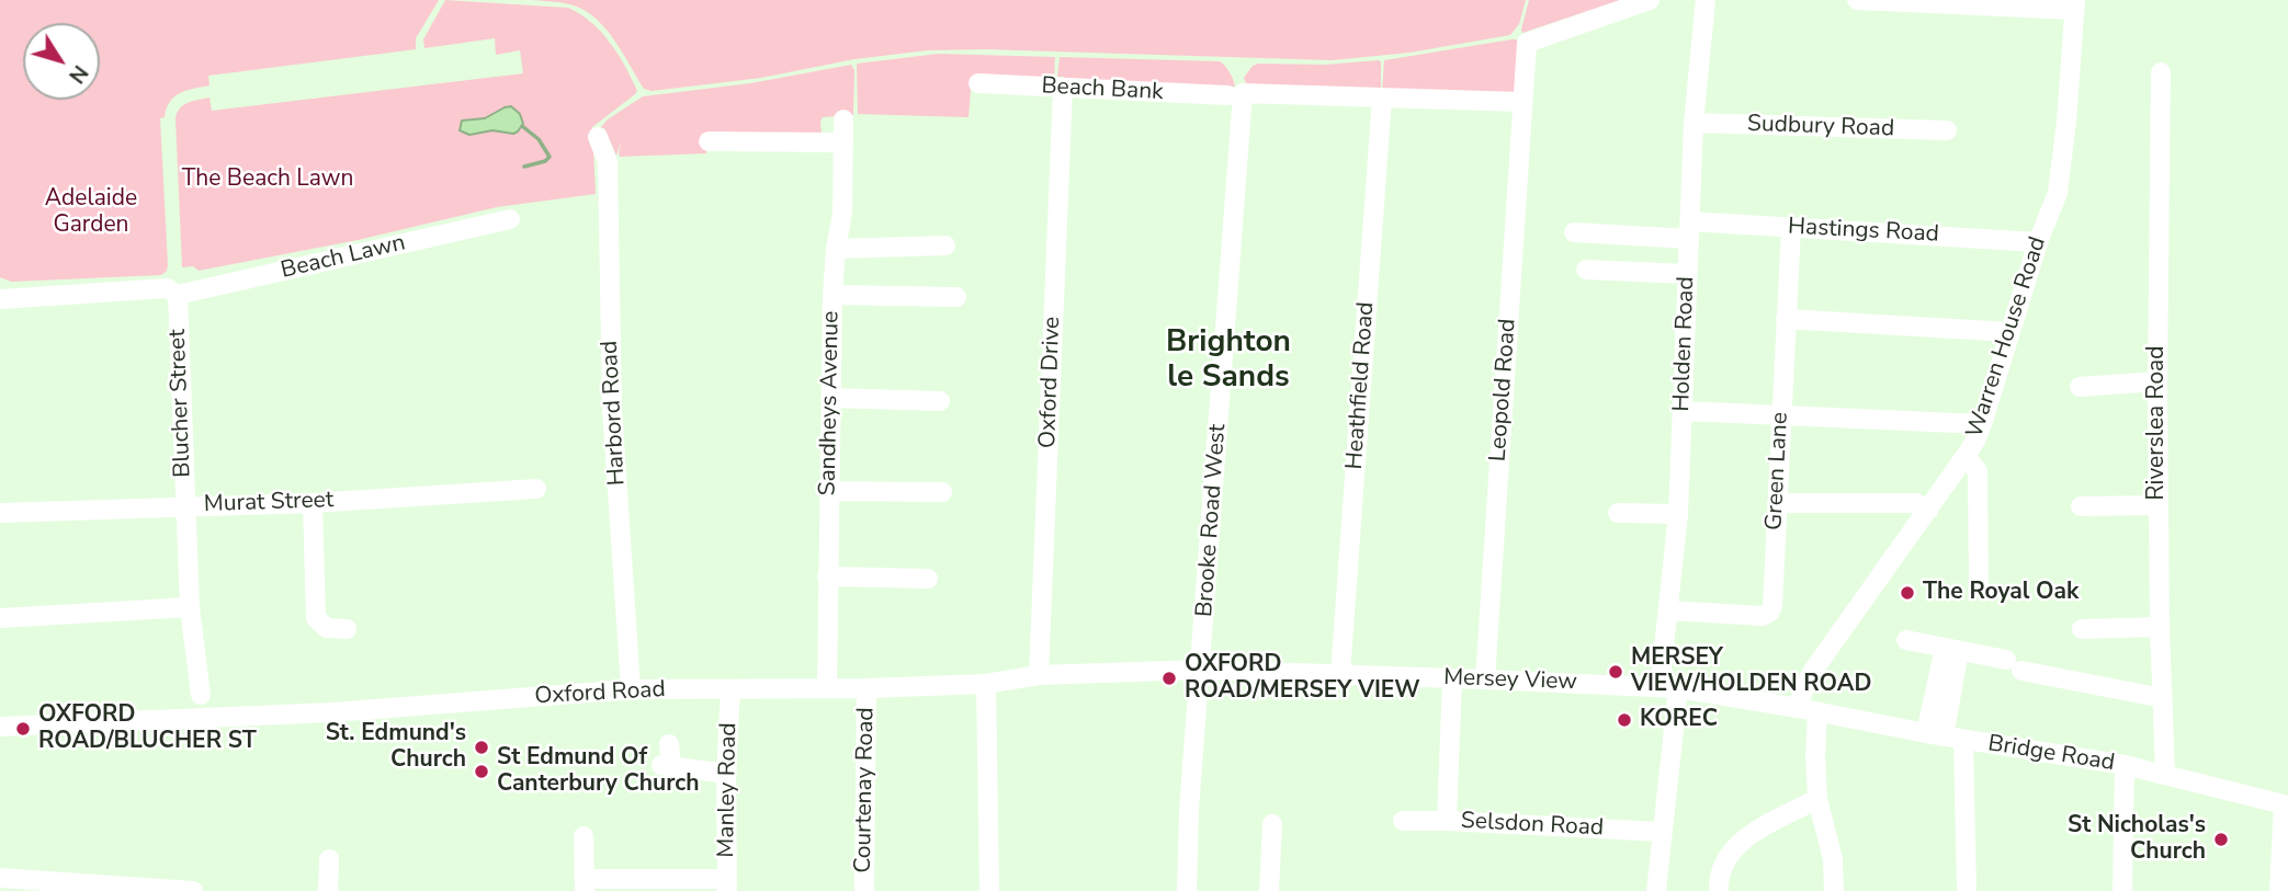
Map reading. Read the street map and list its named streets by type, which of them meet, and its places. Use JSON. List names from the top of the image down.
{
  "streets": {
    "street": [
      "Beach Bank",
      "Sudbury Road",
      "Hastings Road",
      "Beach Lawn",
      "Warren House Road",
      "Holden Road",
      "Oxford Drive",
      "Heathfield Road",
      "Leopold Road",
      "Blucher Street",
      "Sandheys Avenue",
      "Harbord Road",
      "Riverslea Road",
      "Green Lane",
      "Murat Street",
      "Brooke Road West",
      "Mersey View",
      "Oxford Road",
      "Bridge Road",
      "Manley Road",
      "Courtenay Road",
      "Selsdon Road"
    ]
  },
  "crossings": [
    ["Beach Bank", "Oxford Drive"],
    ["Beach Bank", "Brooke Road West"],
    ["Sudbury Road", "Holden Road"],
    ["Hastings Road", "Warren House Road"],
    ["Hastings Road", "Holden Road"],
    ["Hastings Road", "Green Lane"],
    ["Beach Lawn", "Blucher Street"],
    ["Warren House Road", "Mersey View"],
    ["Warren House Road", "Bridge Road"],
    ["Holden Road", "Green Lane"],
    ["Holden Road", "Mersey View"],
    ["Holden Road", "Selsdon Road"],
    ["Oxford Drive", "Oxford Road"],
    ["Heathfield Road", "Mersey View"],
    ["Leopold Road", "Mersey View"],
    ["Blucher Street", "Murat Street"],
    ["Sandheys Avenue", "Oxford Road"],
    ["Harbord Road", "Oxford Road"],
    ["Riverslea Road", "Bridge Road"],
    ["Brooke Road West", "Mersey View"],
    ["Brooke Road West", "Oxford Road"],
    ["Mersey View", "Oxford Road"],
    ["Mersey View", "Bridge Road"],
    ["Oxford Road", "Manley Road"],
    ["Oxford Road", "Courtenay Road"]
  ],
  "districts": ["Brighton le Sands"],
  "parks": ["The Beach Lawn", "Adelaide Garden"],
  "places": [
    "The Royal Oak",
    "MERSEY VIEW/HOLDEN ROAD",
    "OXFORD ROAD/MERSEY VIEW",
    "KOREC",
    "OXFORD ROAD/BLUCHER ST",
    "St. Edmund's Church",
    "St Edmund Of Canterbury Church",
    "St Nicholas's Church"
  ],
  "north": "bottom right"
}
